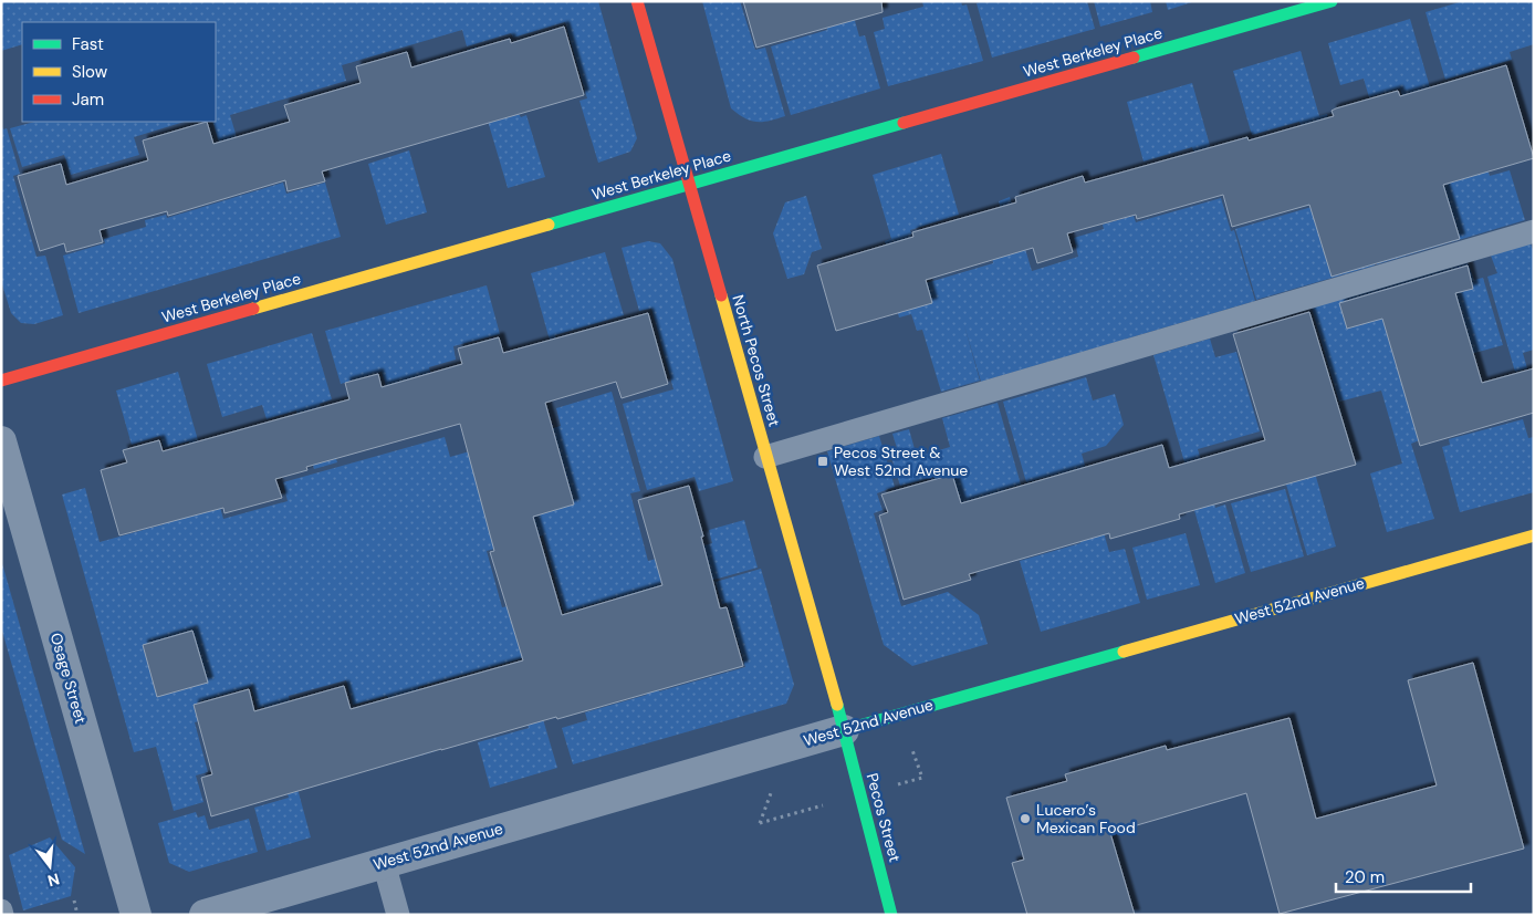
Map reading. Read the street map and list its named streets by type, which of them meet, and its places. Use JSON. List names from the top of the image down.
{
  "streets": {
    "street": [
      "West Berkeley Place",
      "North Pecos Street",
      "West 52nd Avenue",
      "Osage Street",
      "Pecos Street"
    ]
  },
  "crossings": [
    ["West Berkeley Place", "North Pecos Street"],
    ["North Pecos Street", "West 52nd Avenue"],
    ["North Pecos Street", "Pecos Street"],
    ["West 52nd Avenue", "Pecos Street"]
  ],
  "places": {
    "transit": ["Pecos Street & West 52nd Avenue"],
    "other": ["Lucero’s Mexican Food"]
  },
  "legend": ["Fast", "Slow", "Jam"],
  "scale_bar": "20 m",
  "north": "bottom"
}
